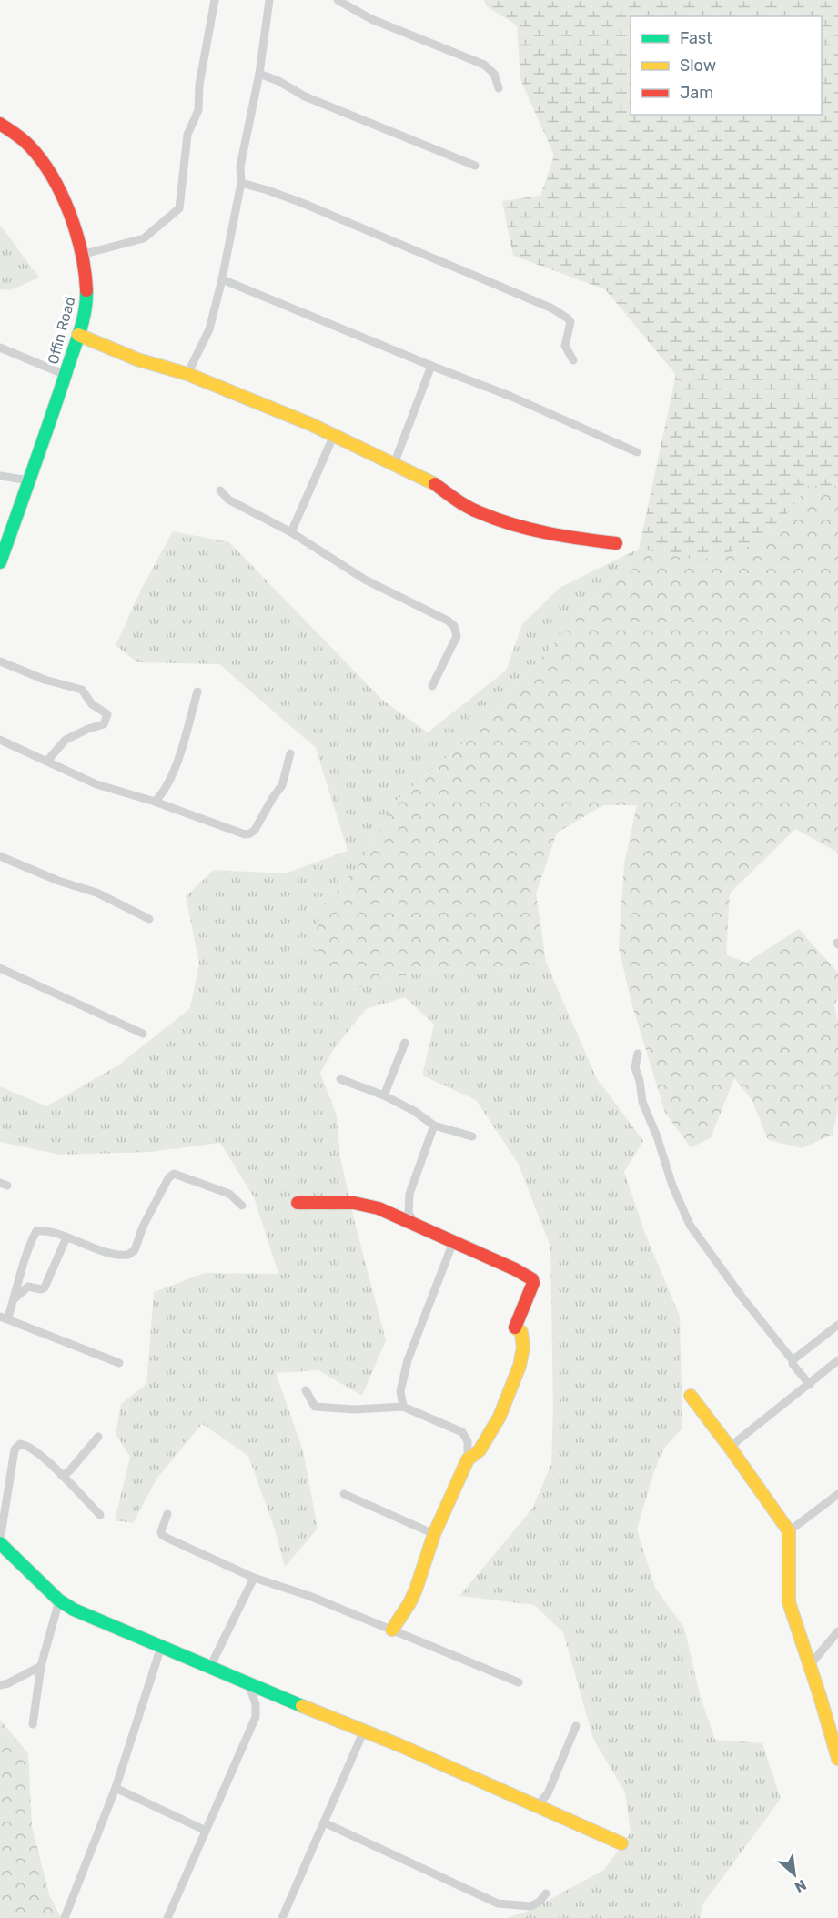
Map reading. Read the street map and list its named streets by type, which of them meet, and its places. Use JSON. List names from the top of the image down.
{
  "streets": {
    "street": ["Offin Road"]
  },
  "legend": ["Fast", "Slow", "Jam"],
  "north": "bottom right"
}
